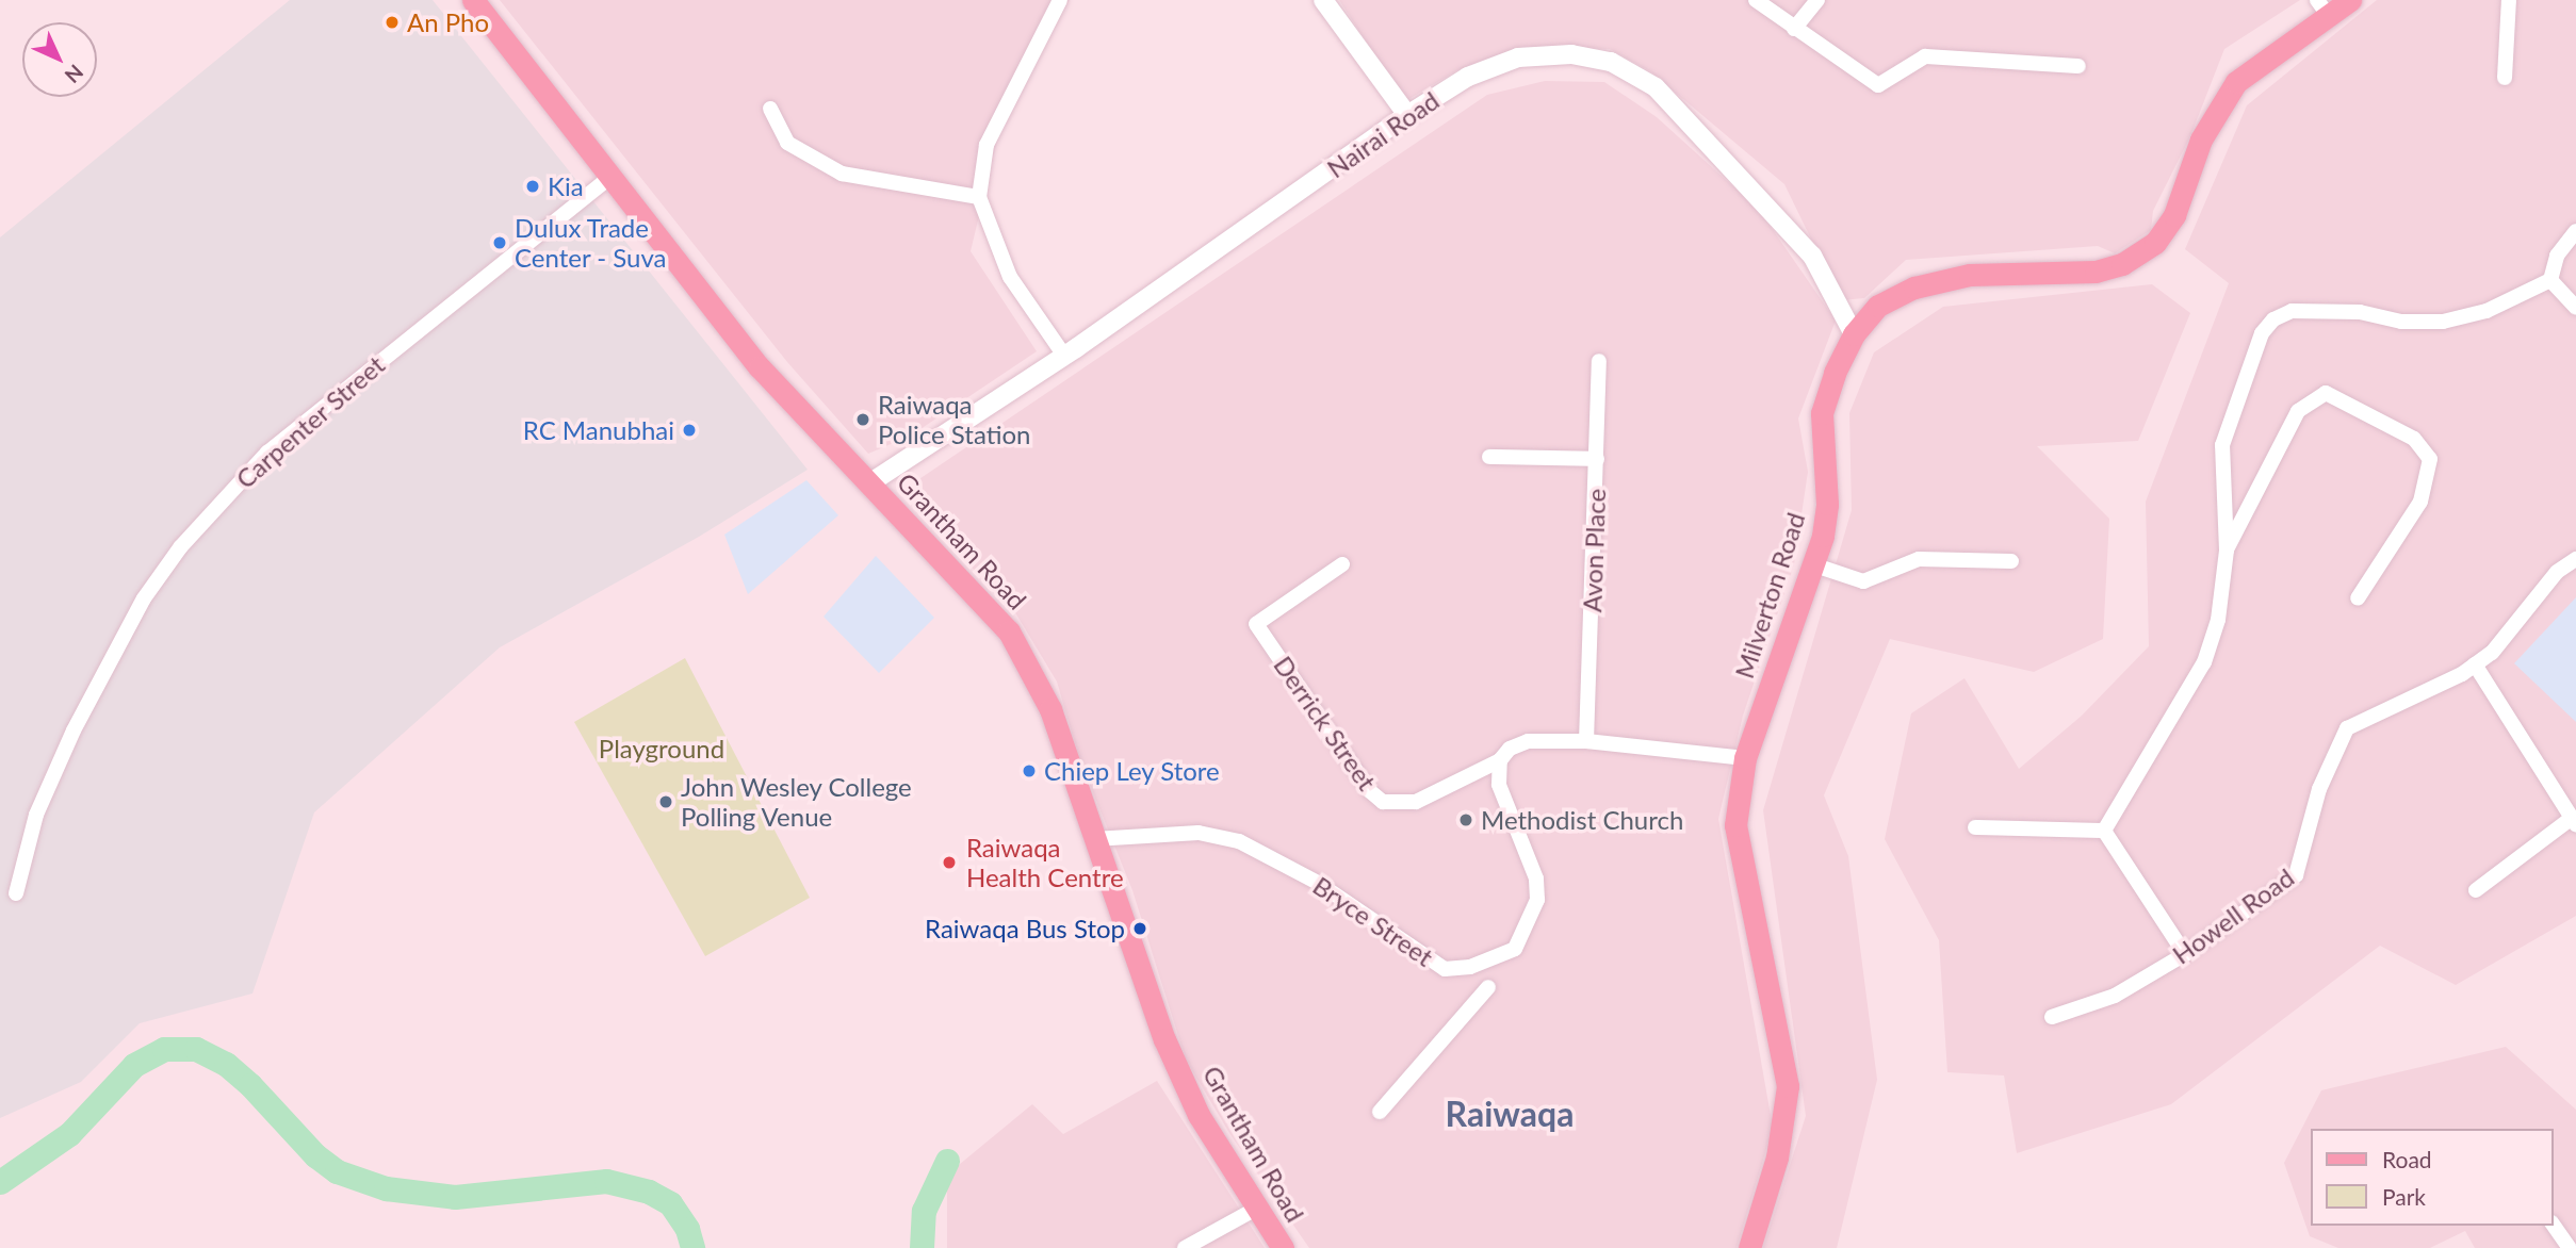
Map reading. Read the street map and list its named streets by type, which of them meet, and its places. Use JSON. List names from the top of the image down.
{
  "streets": {
    "main road": ["Grantham Road", "Milverton Road"],
    "street": [
      "Nairai Road",
      "Carpenter Street",
      "Avon Place",
      "Derrick Street",
      "Howell Road",
      "Bryce Street"
    ]
  },
  "crossings": [
    ["Nairai Road", "Grantham Road"],
    ["Nairai Road", "Milverton Road"],
    ["Carpenter Street", "Grantham Road"],
    ["Grantham Road", "Bryce Street"],
    ["Derrick Street", "Bryce Street"]
  ],
  "districts": ["Raiwaqa"],
  "parks": ["Playground"],
  "places": [
    "An Pho",
    "Kia",
    "Dulux Trade Center - Suva",
    "Raiwaqa Police Station",
    "RC Manubhai",
    "Chiep Ley Store",
    "John Wesley College Polling Venue",
    "Methodist Church",
    "Raiwaqa Health Centre",
    "Raiwaqa Bus Stop"
  ],
  "legend": ["Road", "Park"],
  "north": "bottom right"
}
